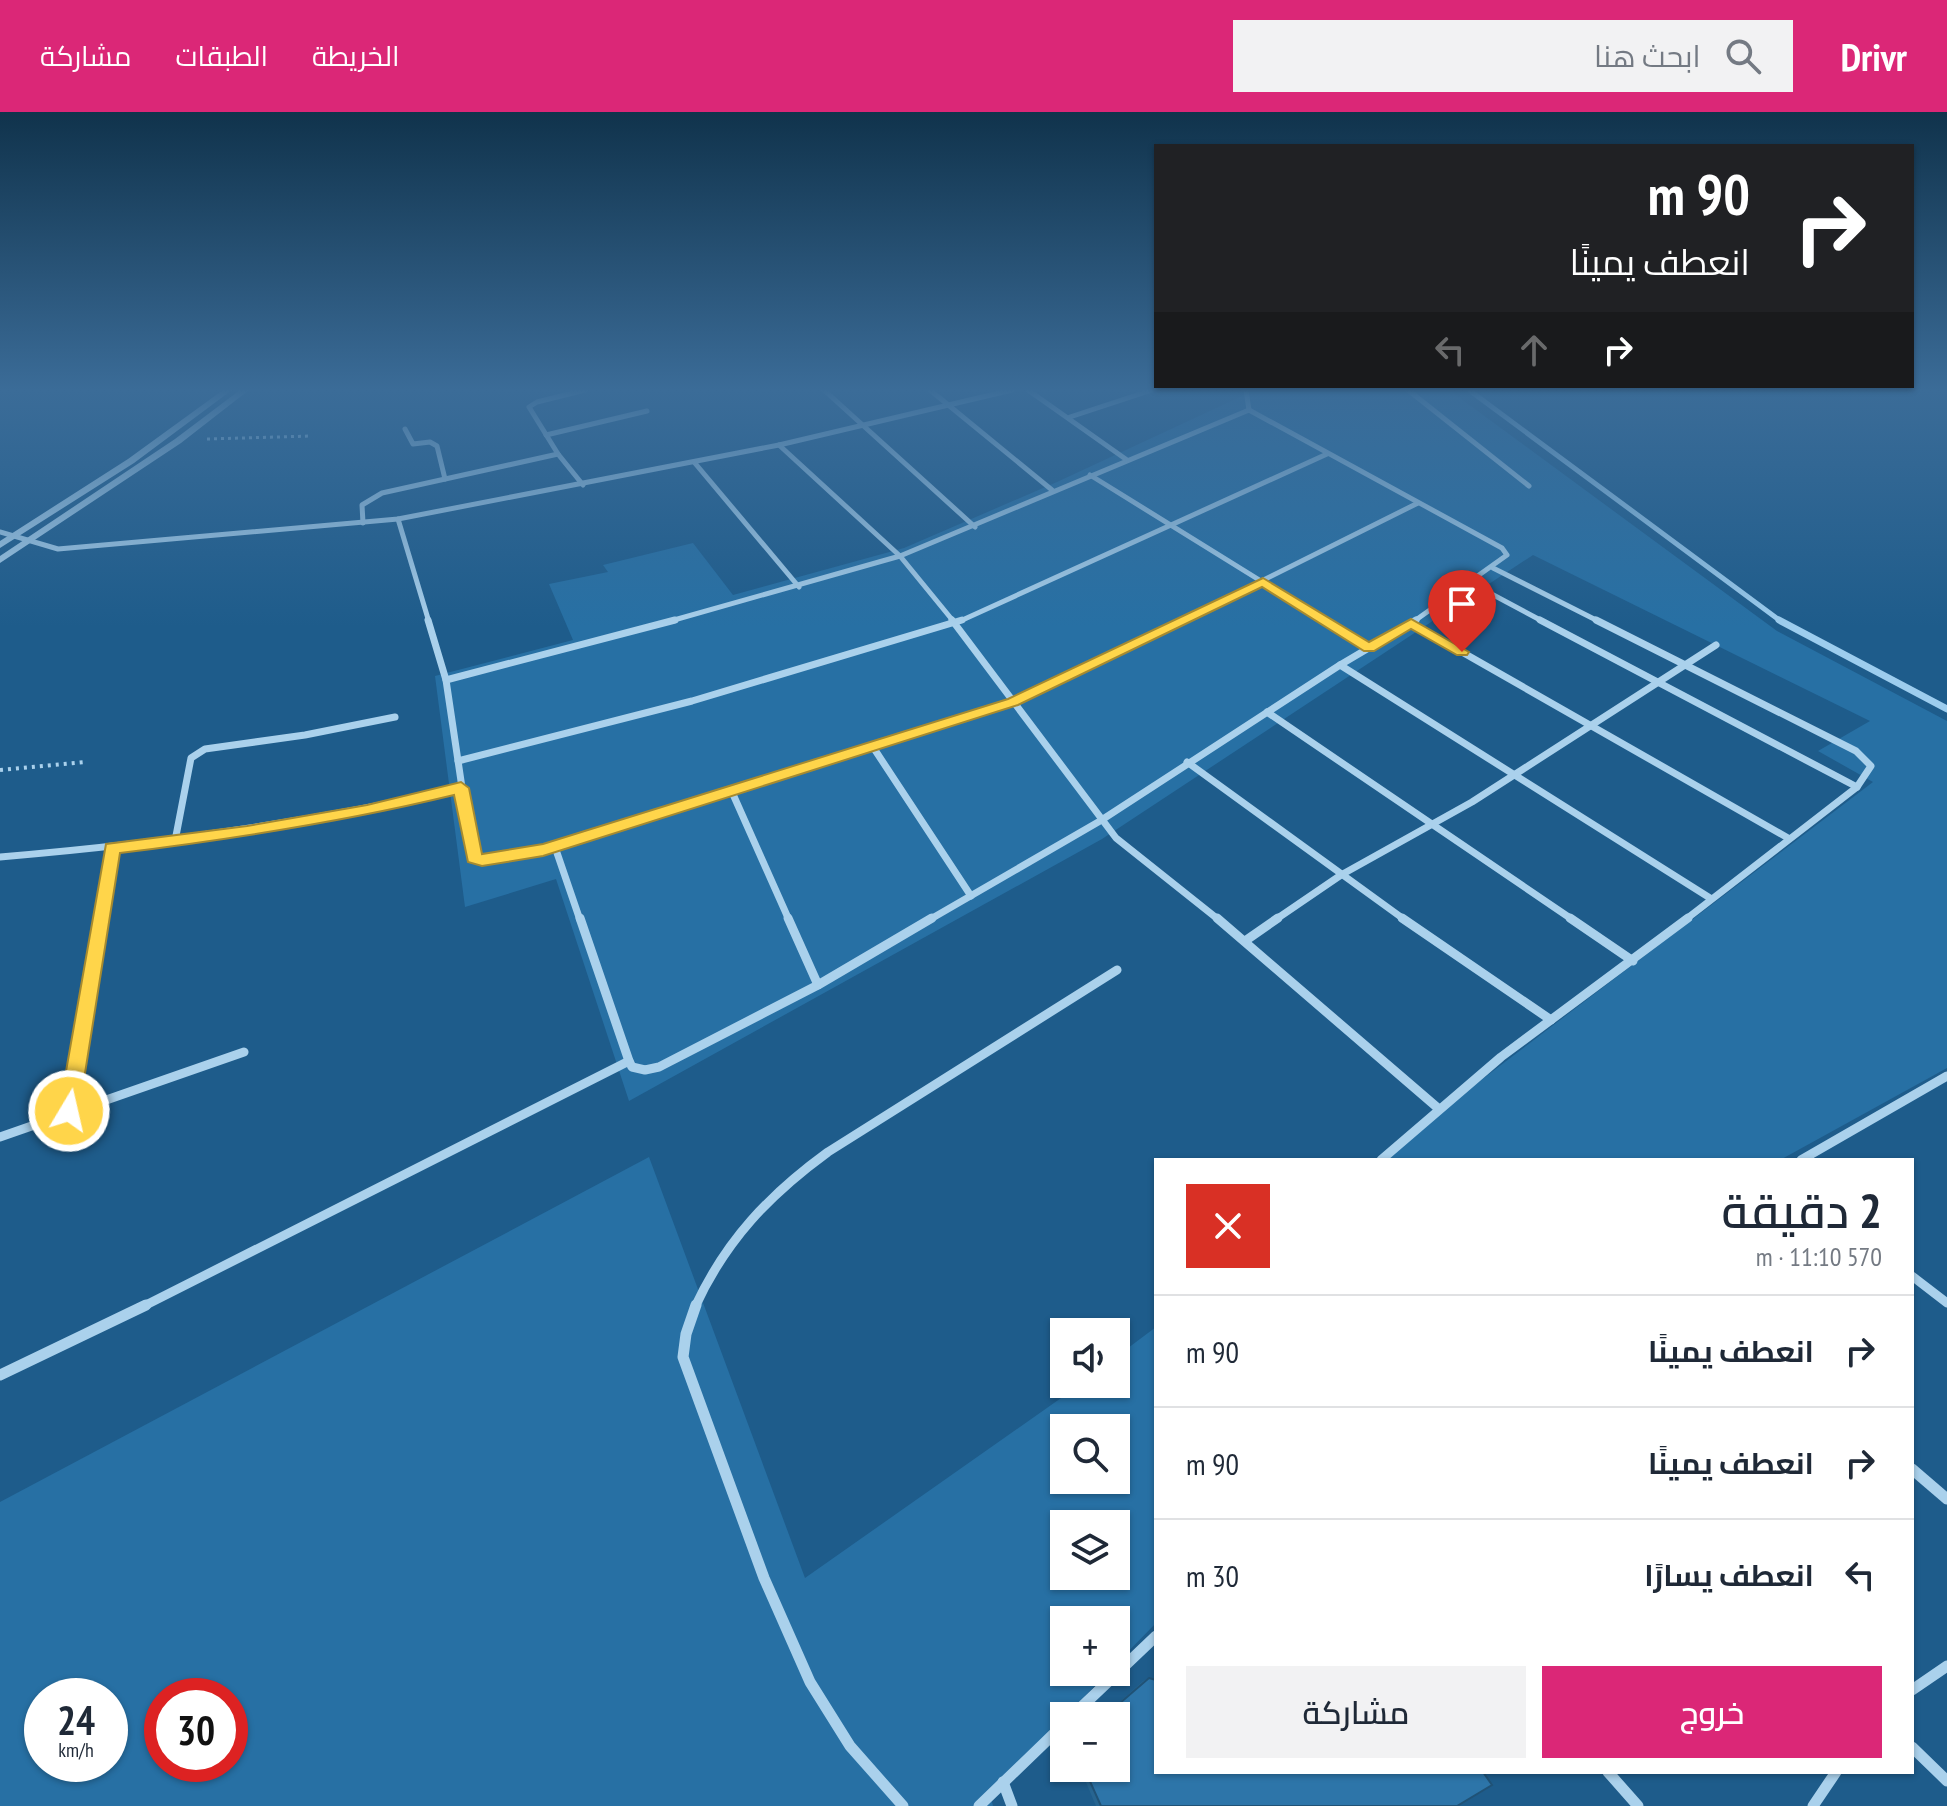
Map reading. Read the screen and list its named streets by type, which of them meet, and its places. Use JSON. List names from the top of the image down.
{
  "page": {
    "header": "Drivr",
    "search": "ابحث هنا",
    "nav": ["الخريطة", "الطبقات", "مشاركة"],
    "turn": ["90 m", "انعطف يمينًا"],
    "heading": ["2 دقيقة", "570 m · 11:10"],
    "list": [
      {
        "name": "انعطف يمينًا",
        "value": "90 m"
      },
      {
        "name": "انعطف يمينًا",
        "value": "90 m"
      },
      {
        "name": "انعطف يسارًا",
        "value": "30 m"
      }
    ],
    "map_buttons": ["+", "−"],
    "buttons": ["خروج", "مشاركة"],
    "speed": "24 km/h",
    "limit": "30"
  }
}
